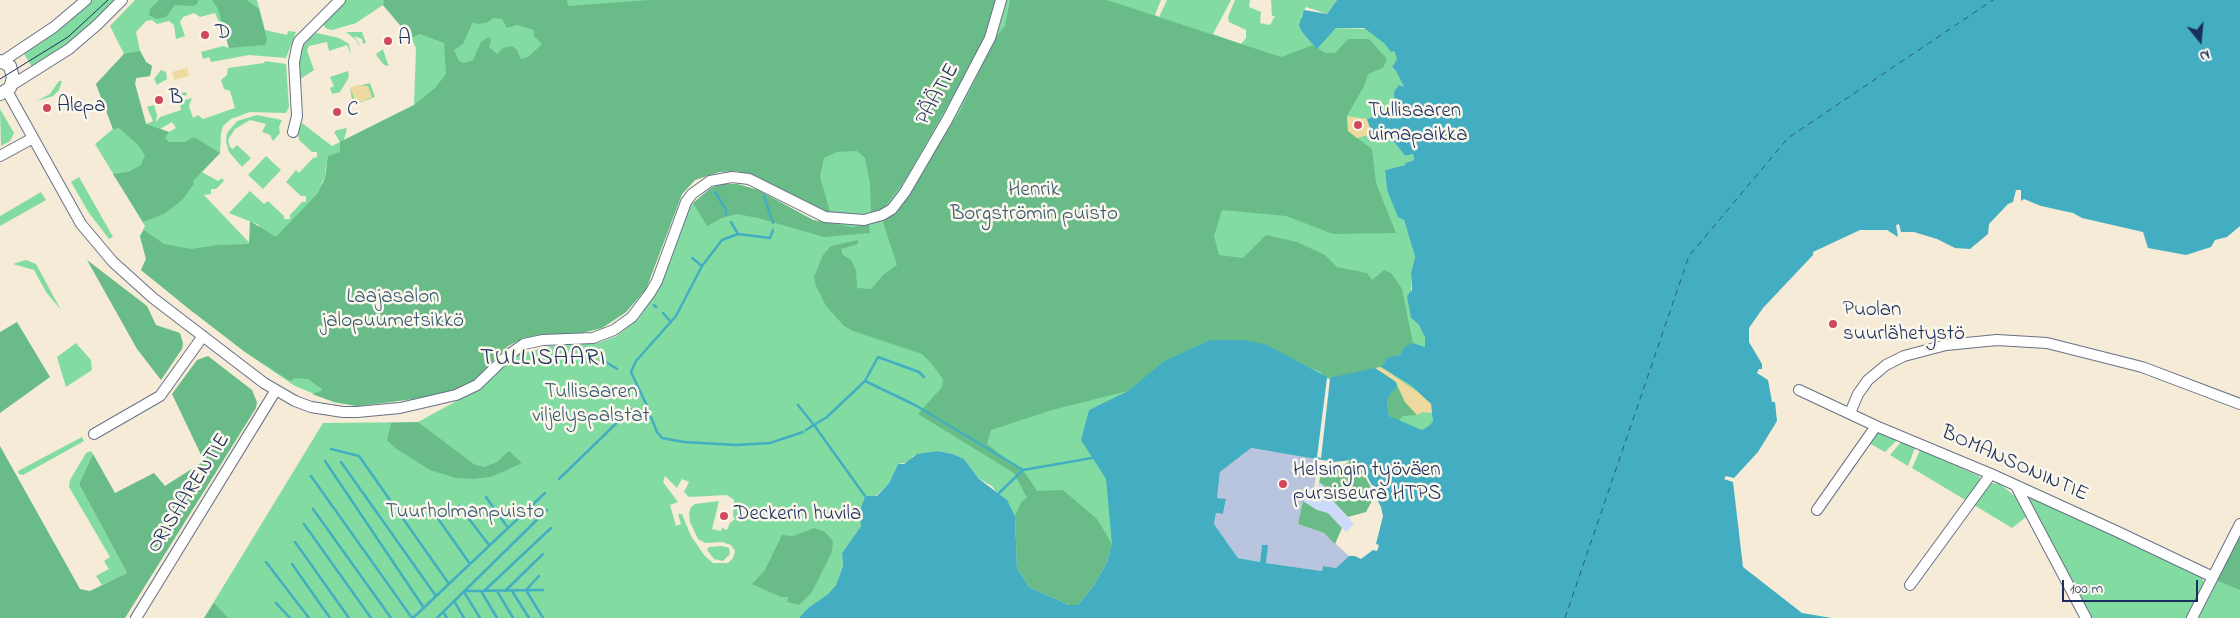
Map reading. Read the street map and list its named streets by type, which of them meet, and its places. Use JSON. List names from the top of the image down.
{
  "streets": {
    "street": ["PÄÄTIE", "BOMANSONINTIE", "ORISAARENTIE"]
  },
  "crossings": [
    ["PÄÄTIE", "ORISAARENTIE"]
  ],
  "districts": ["TULLISAARI"],
  "parks": [
    "Henrik Borgströmin puisto",
    "Laajasalon jalopuumetsikkö",
    "Tullisaaren viljelyspalstat",
    "Tuurholmanpuisto"
  ],
  "places": [
    "D",
    "A",
    "B",
    "Alepa",
    "C",
    "Tullisaaren uimapaikka",
    "Puolan suurlähetystö",
    "Helsingin työväen pursiseura HTPS",
    "Deckerin huvila"
  ],
  "scale_bar": "100 m",
  "north": "bottom"
}
